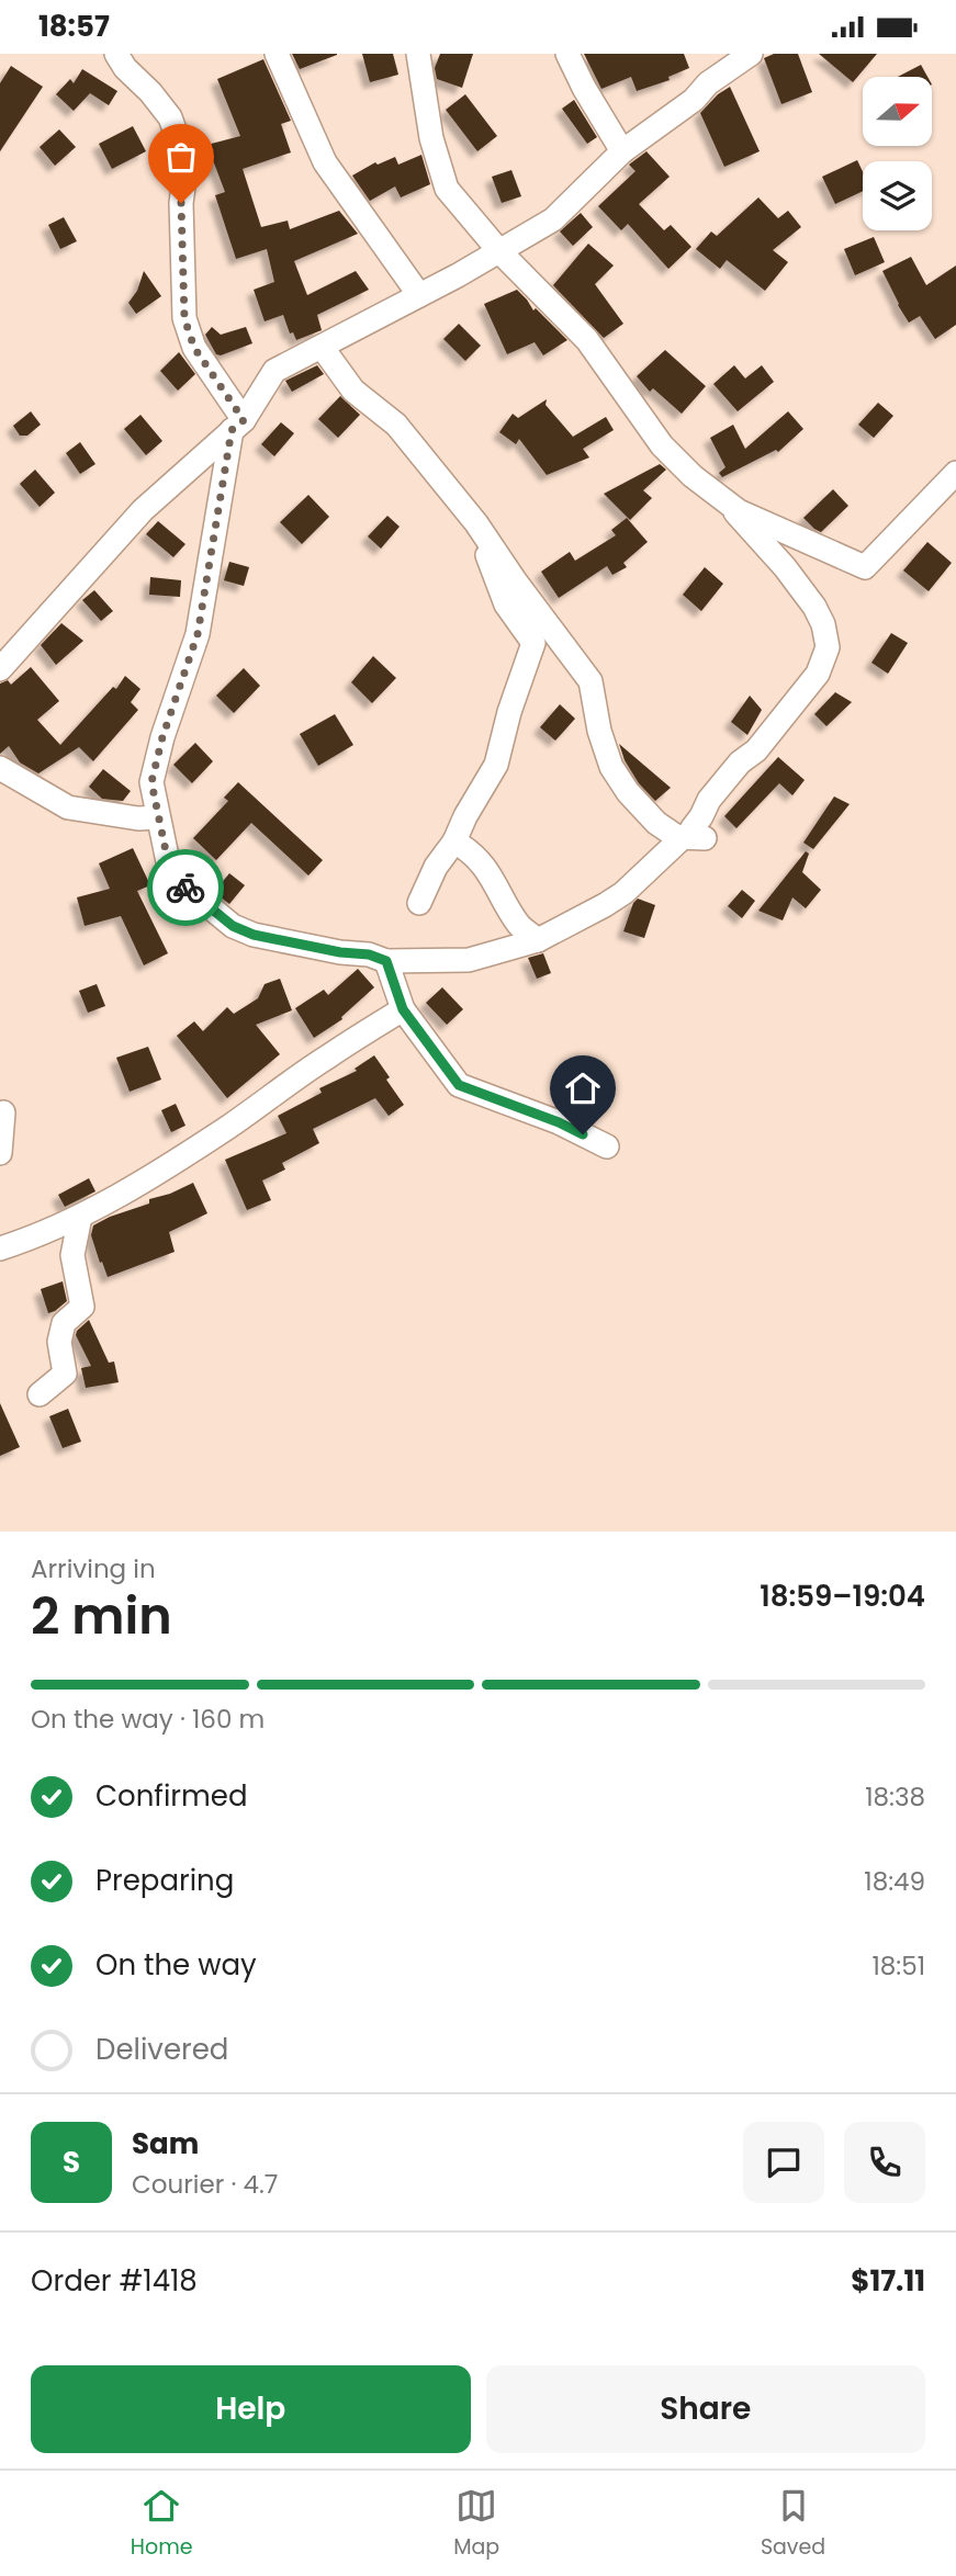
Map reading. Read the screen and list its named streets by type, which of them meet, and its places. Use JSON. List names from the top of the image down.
{
  "north": "right",
  "page": {
    "status": "18:57",
    "heading": ["2 min", "Arriving in", "18:59–19:04"],
    "panel": [
      "Sam",
      "Courier · 4.7",
      "Order #1418",
      "$17.11"
    ],
    "bar": "On the way · 160 m",
    "list": [
      ["Confirmed", "18:38"],
      ["Preparing", "18:49"],
      ["On the way", "18:51"],
      "Delivered"
    ],
    "round": "S",
    "buttons": ["Help", "Share"],
    "tabs": ["Home", "Map", "Saved"]
  }
}
